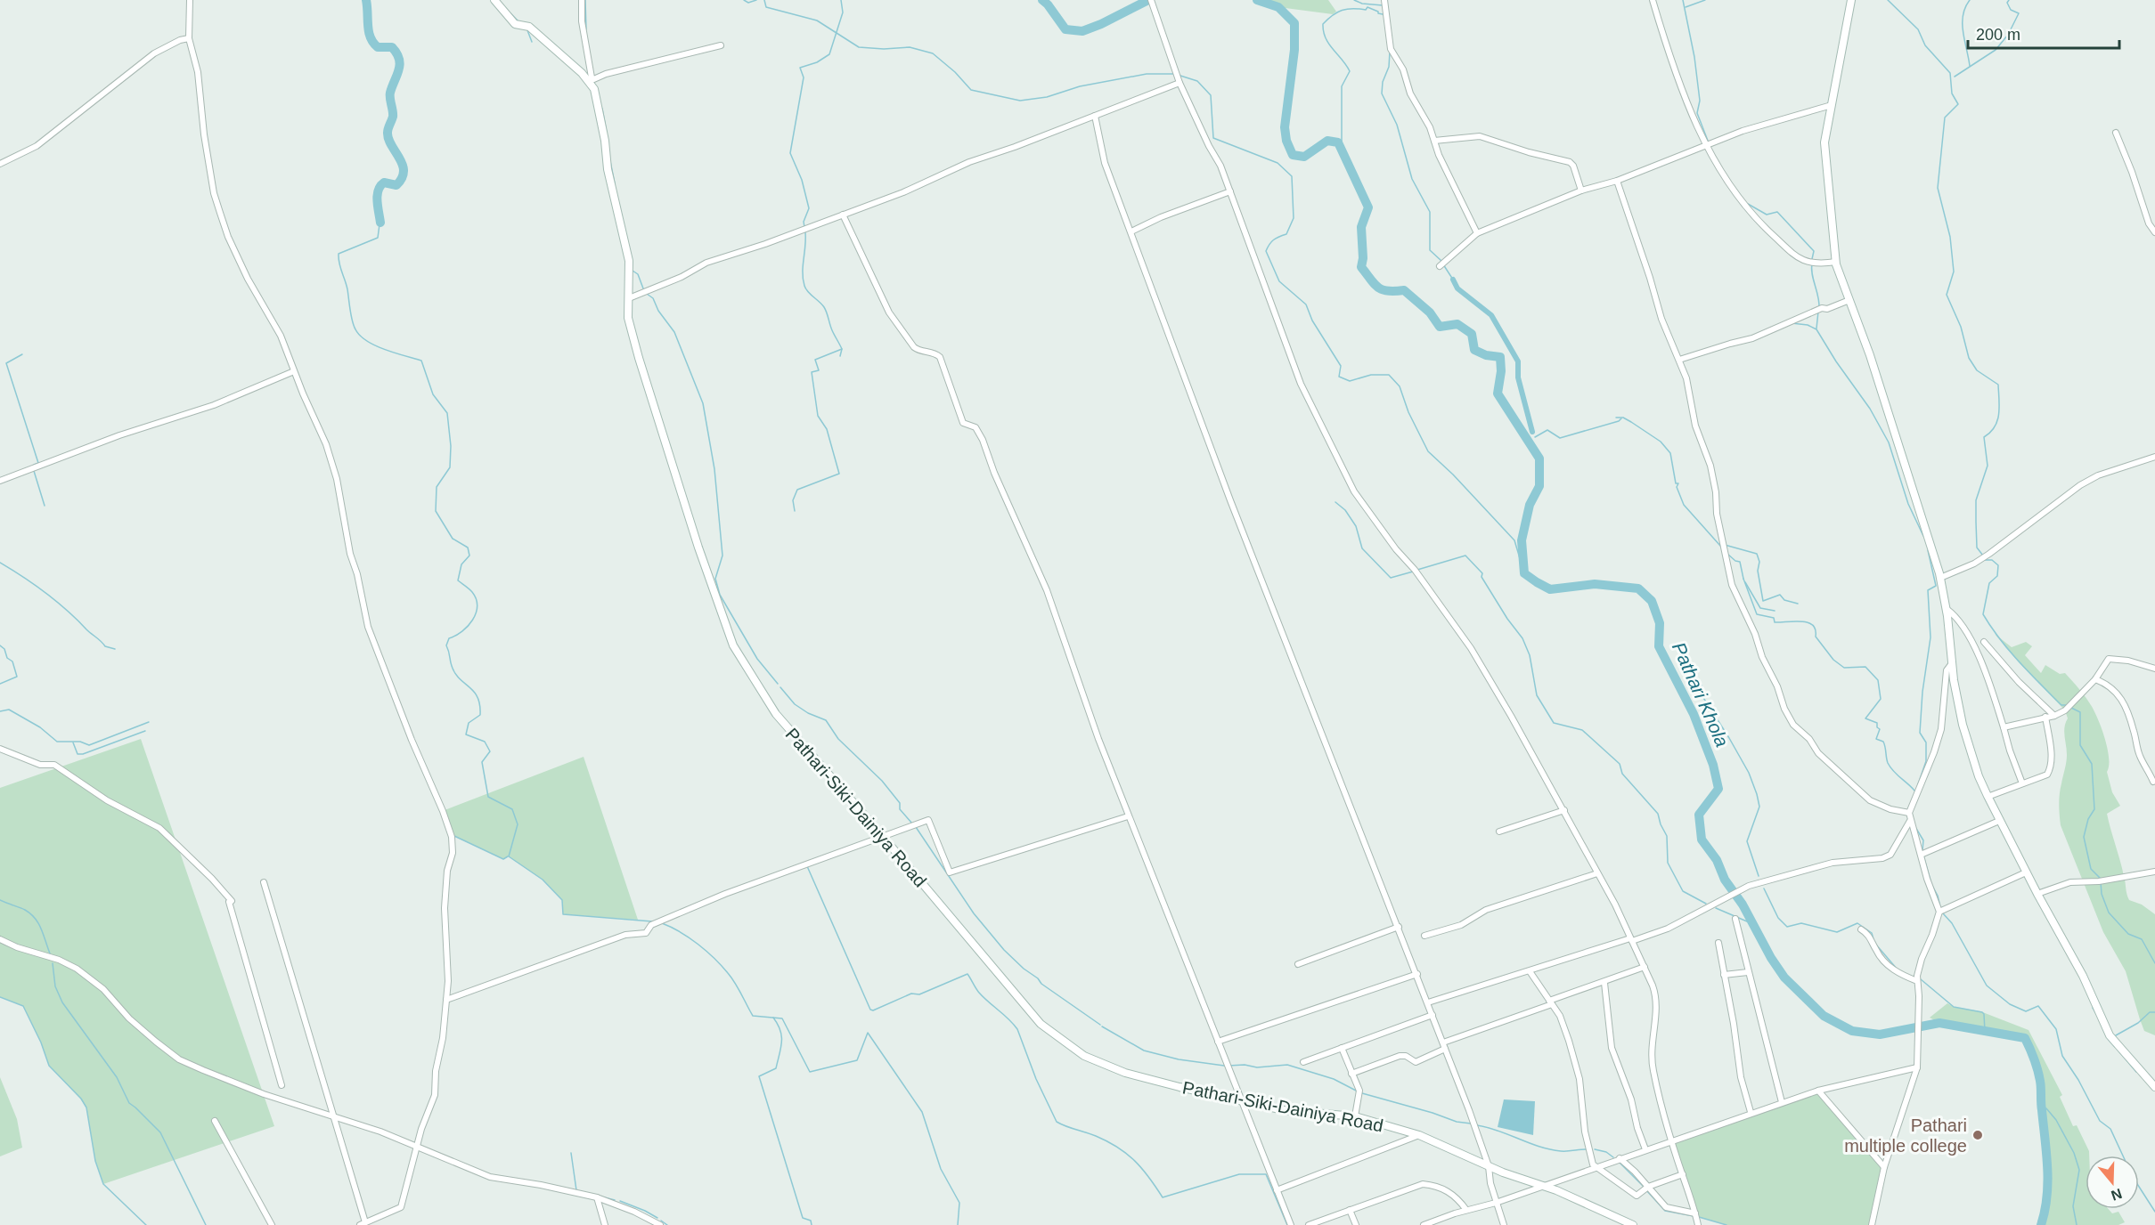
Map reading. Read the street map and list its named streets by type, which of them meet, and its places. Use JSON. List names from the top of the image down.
{
  "streets": {
    "main road": ["Pathari-Siki-Dainiya Road"]
  },
  "water": ["Pathari Khola"],
  "places": ["Pathari multiple college"],
  "scale_bar": "200 m",
  "north": "bottom"
}
